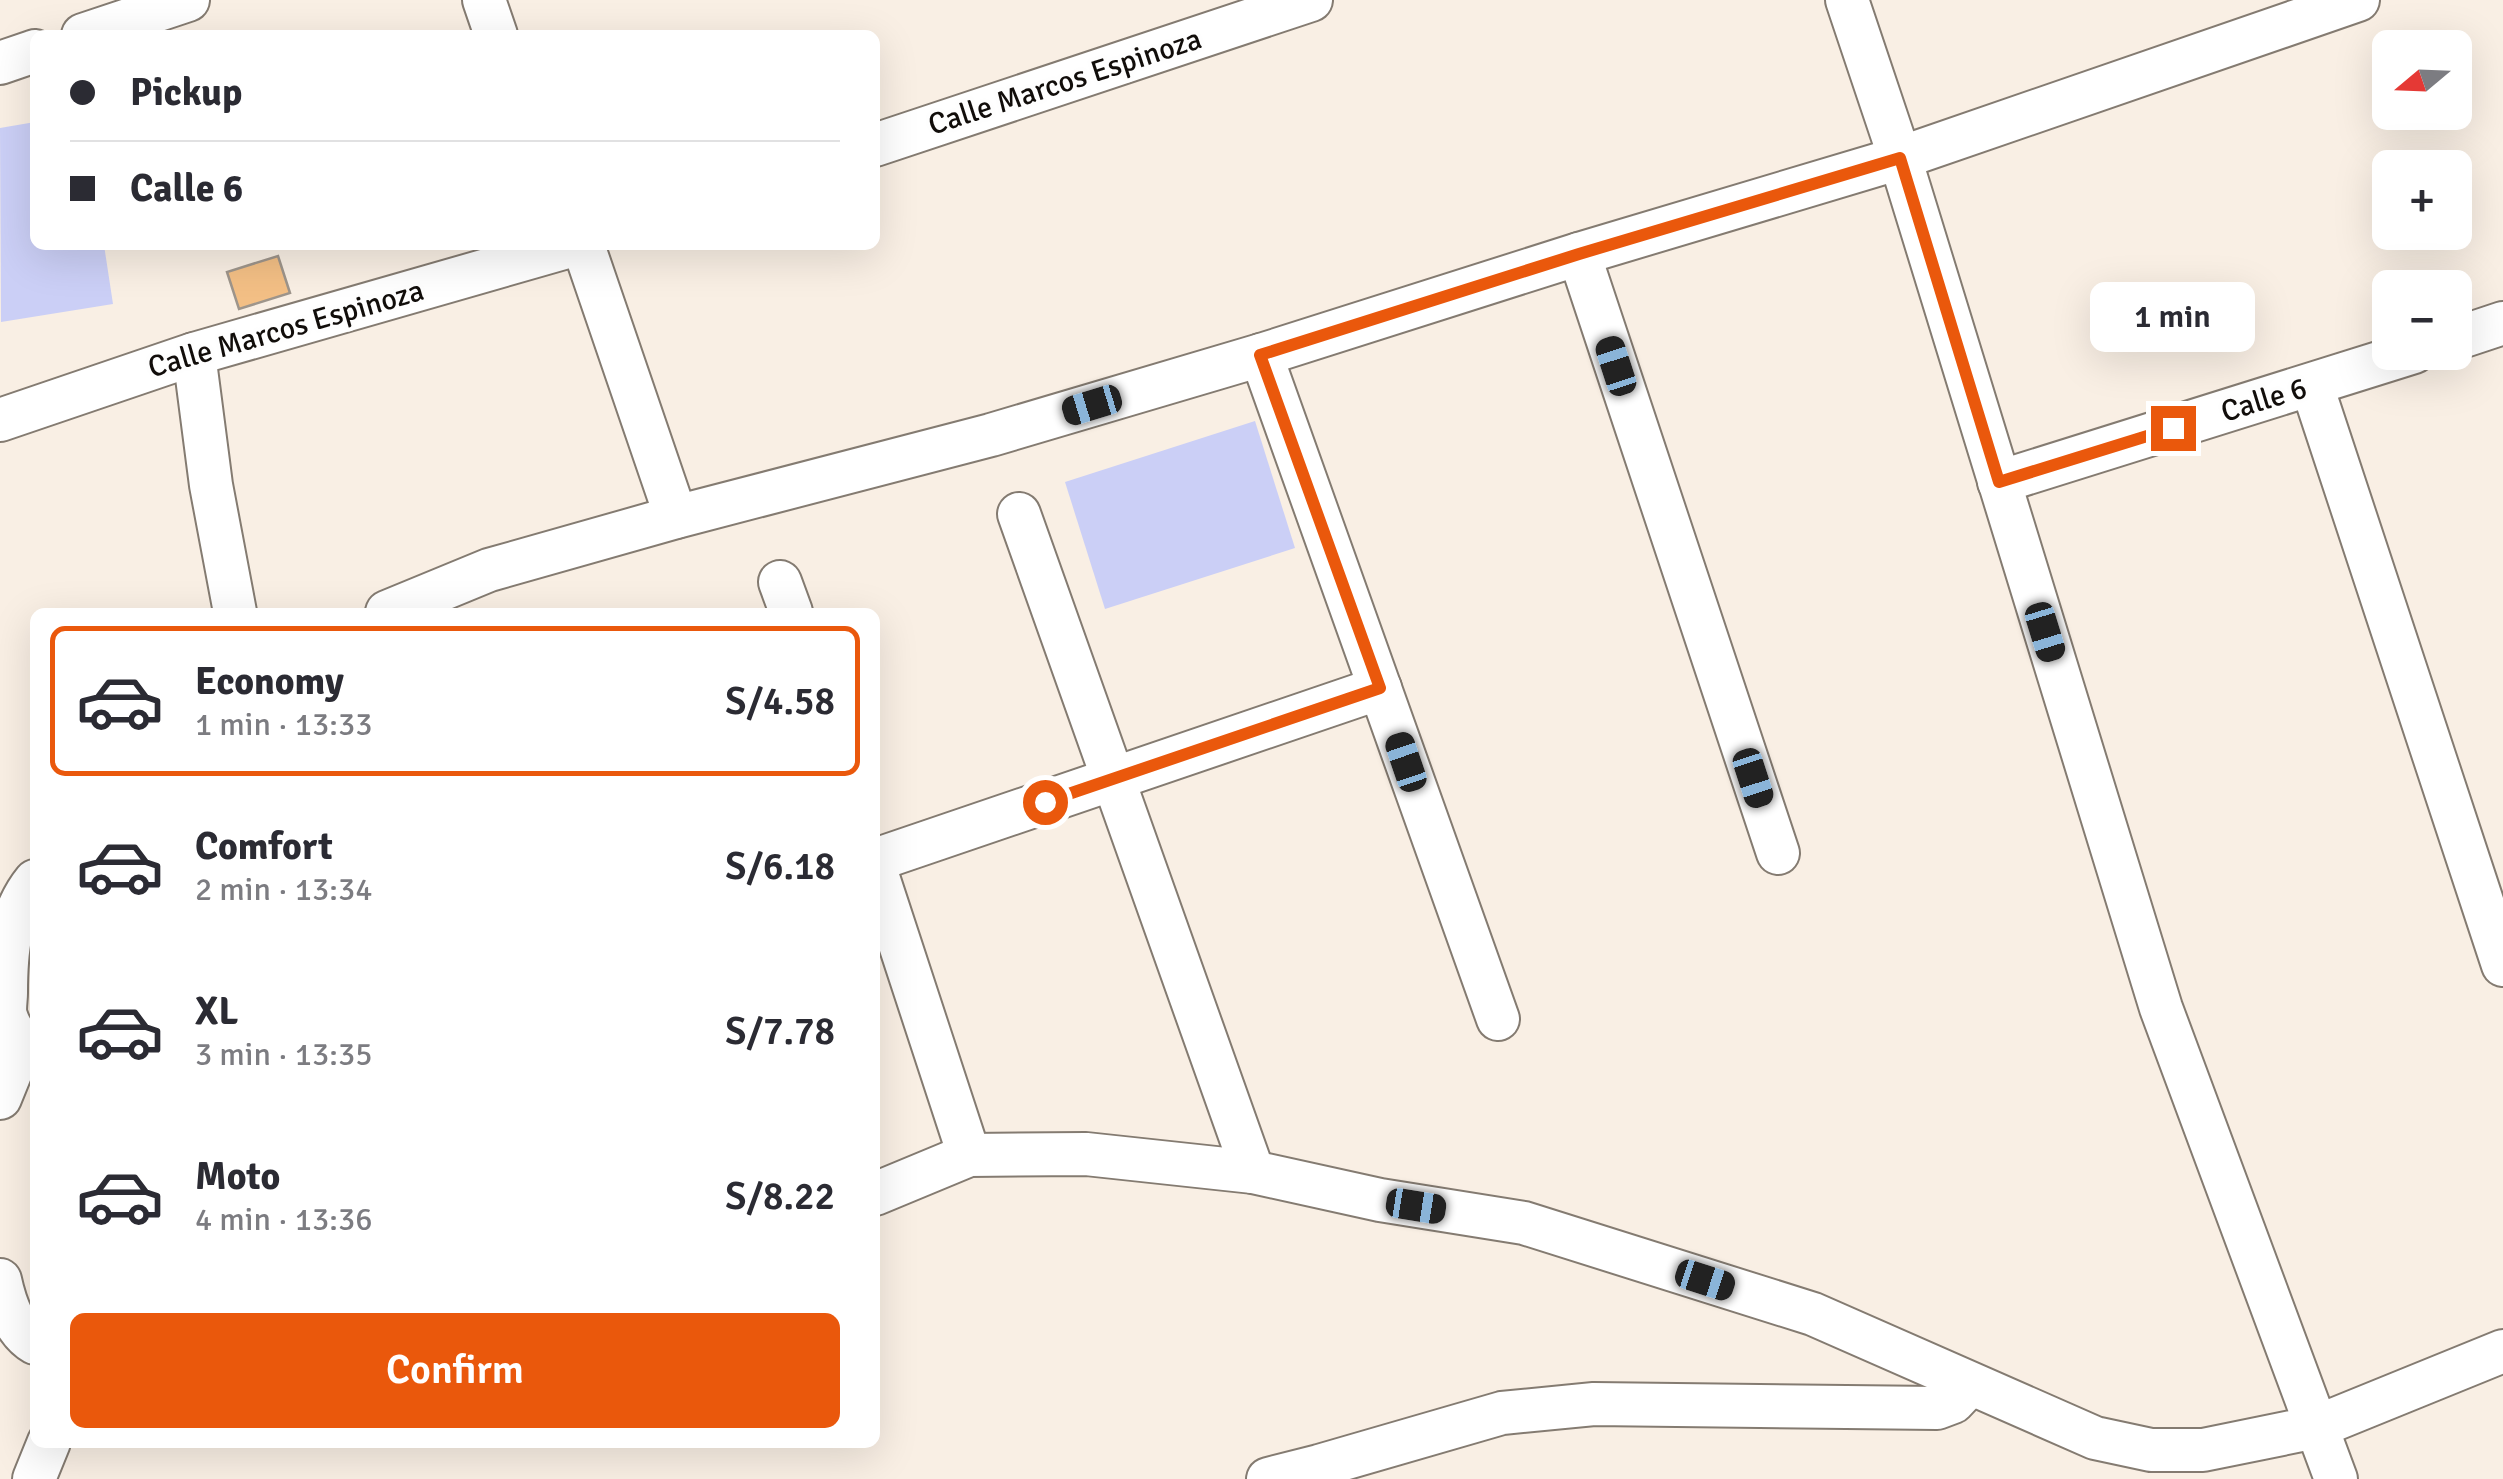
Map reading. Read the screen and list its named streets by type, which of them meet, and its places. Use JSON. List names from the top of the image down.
{
  "streets": {
    "street": ["Calle Marcos Espinoza", "Calle 6"]
  },
  "north": "left",
  "page": {
    "map_buttons": ["+", "−"],
    "banner": ["Pickup", "Calle 6"],
    "bubble": "1 min",
    "list": [
      {
        "name": "Economy",
        "note": "1 min · 13:33",
        "value": "S/4.58"
      },
      {
        "name": "Comfort",
        "note": "2 min · 13:34",
        "value": "S/6.18"
      },
      {
        "name": "XL",
        "note": "3 min · 13:35",
        "value": "S/7.78"
      },
      {
        "name": "Moto",
        "note": "4 min · 13:36",
        "value": "S/8.22"
      }
    ],
    "buttons": "Confirm"
  }
}
